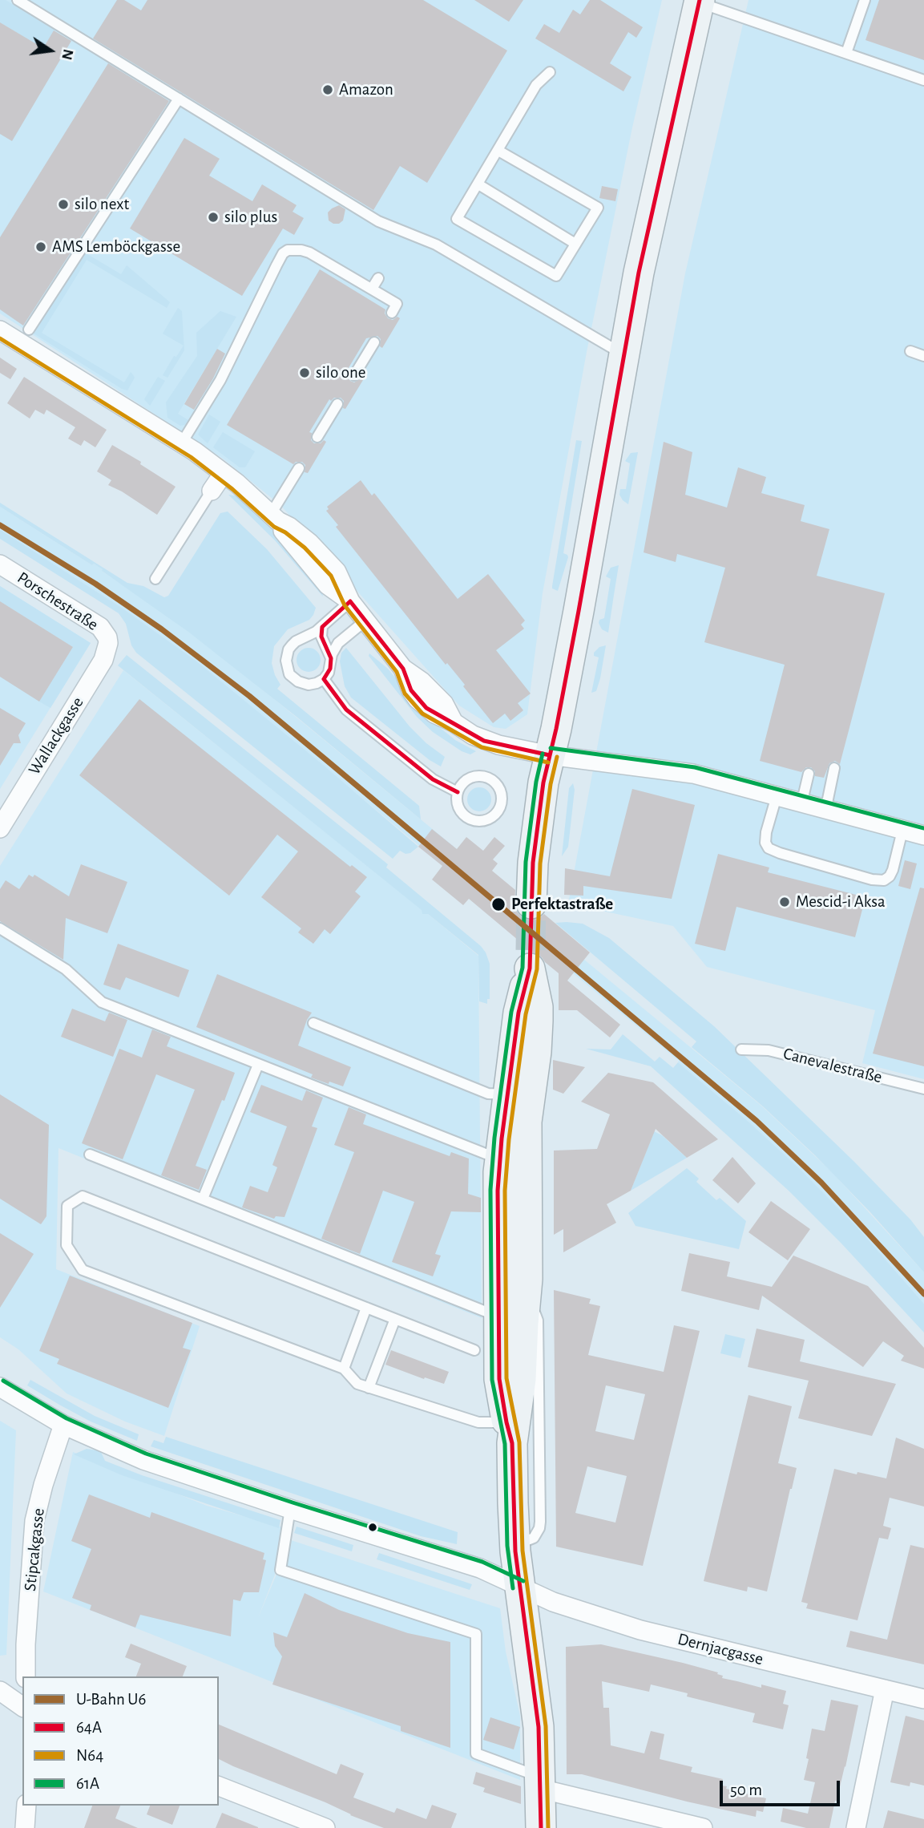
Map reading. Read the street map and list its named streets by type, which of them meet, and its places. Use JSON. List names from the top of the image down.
{
  "streets": {
    "street": [
      "Porschestraße",
      "Wallackgasse",
      "Stipcakgasse",
      "Dernjacgasse"
    ],
    "lane": ["Canevalestraße"]
  },
  "crossings": [
    ["Porschestraße", "Wallackgasse"],
    ["Stipcakgasse", "Dernjacgasse"]
  ],
  "places": [
    "Amazon",
    "silo next",
    "silo plus",
    "AMS Lemböckgasse",
    "silo one",
    "Mescid-i Aksa",
    "Perfektastraße"
  ],
  "lines": [
    "transit line 64A",
    "transit line N64",
    "metro line U6",
    "transit line 61A"
  ],
  "legend": [
    "U-Bahn U6",
    "64A",
    "N64",
    "61A"
  ],
  "scale_bar": "50 m",
  "north": "right"
}
